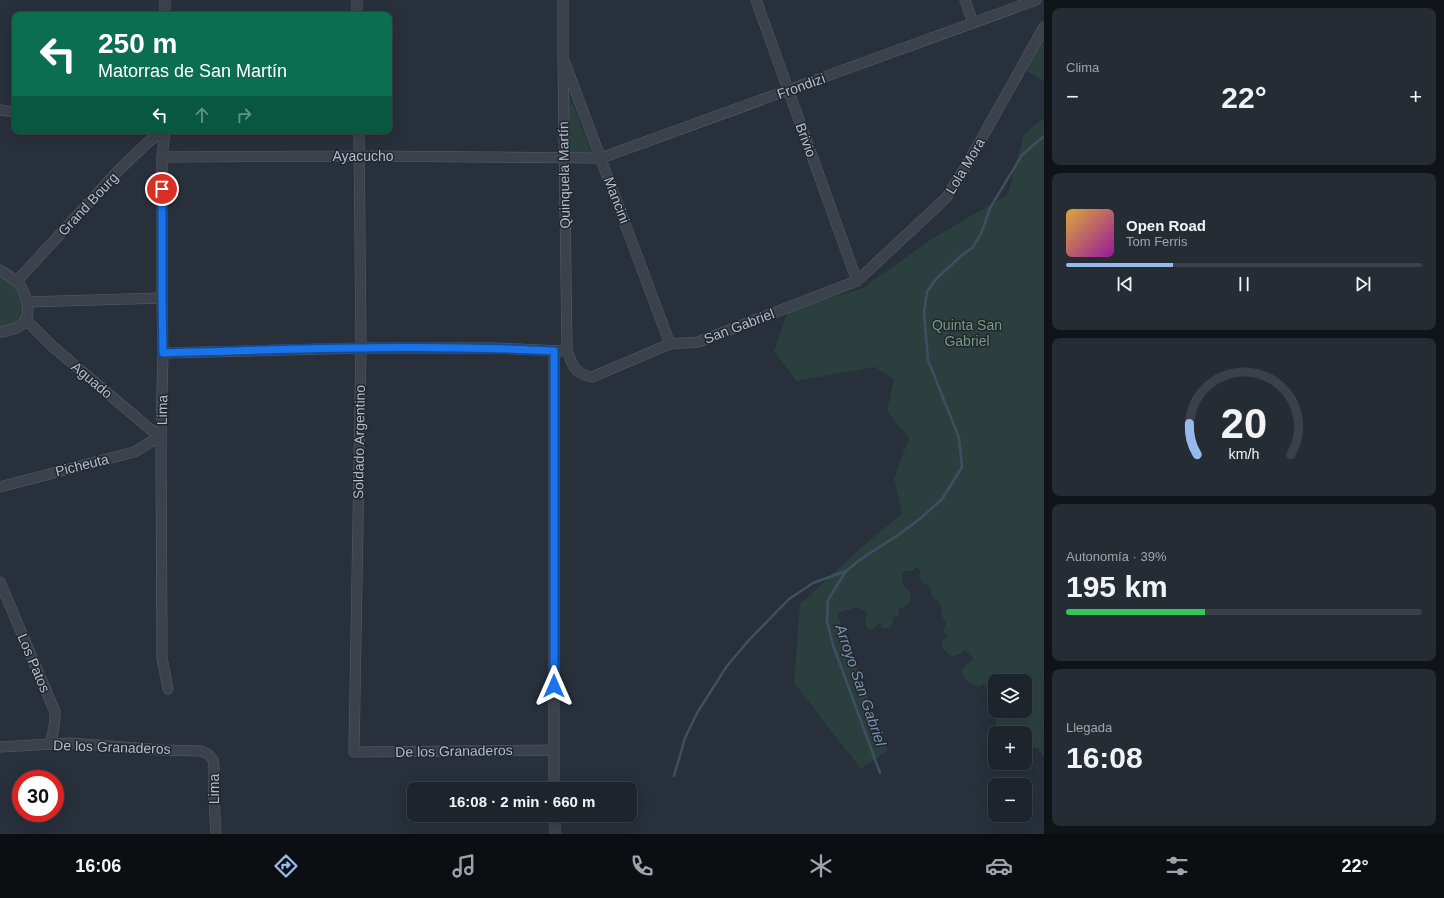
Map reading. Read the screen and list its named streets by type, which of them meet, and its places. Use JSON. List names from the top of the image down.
{
  "streets": {
    "street": [
      "Frondizi",
      "Brivio",
      "Ayacucho",
      "Lola Mora",
      "Quinquela Martín",
      "Mancini",
      "Grand Bourg",
      "San Gabriel",
      "Aguado",
      "Lima",
      "Soldado Argentino",
      "Picheuta",
      "Los Patos",
      "De los Granaderos"
    ]
  },
  "crossings": [
    ["Frondizi", "Brivio"],
    ["Frondizi", "Ayacucho"],
    ["Frondizi", "Quinquela Martín"],
    ["Frondizi", "Mancini"],
    ["Brivio", "Lola Mora"],
    ["Brivio", "San Gabriel"],
    ["Ayacucho", "Quinquela Martín"],
    ["Ayacucho", "Lima"],
    ["Ayacucho", "Soldado Argentino"],
    ["Lola Mora", "San Gabriel"],
    ["Quinquela Martín", "Mancini"],
    ["Quinquela Martín", "San Gabriel"],
    ["Mancini", "San Gabriel"],
    ["Aguado", "Lima"],
    ["Aguado", "Picheuta"],
    ["Lima", "Picheuta"],
    ["Lima", "De los Granaderos"],
    ["Soldado Argentino", "De los Granaderos"],
    ["Los Patos", "De los Granaderos"]
  ],
  "water": ["Arroyo San Gabriel"],
  "parks": ["Quinta San Gabriel"],
  "page": {
    "tile": [
      "Clima",
      ["Autonomía · 39%", "195 km"],
      ["Llegada", "16:08"]
    ],
    "turn": ["250 m", "Matorras de San Martín"],
    "heat": ["−", "22°", "+"],
    "song": ["Open Road", "Tom Ferris"],
    "map_buttons": ["+", "−"],
    "limit": "30",
    "trip": "16:08 · 2 min · 660 m",
    "tabs": ["16:06", "22°"],
    "gauge": ["20", "km/h"]
  }
}
